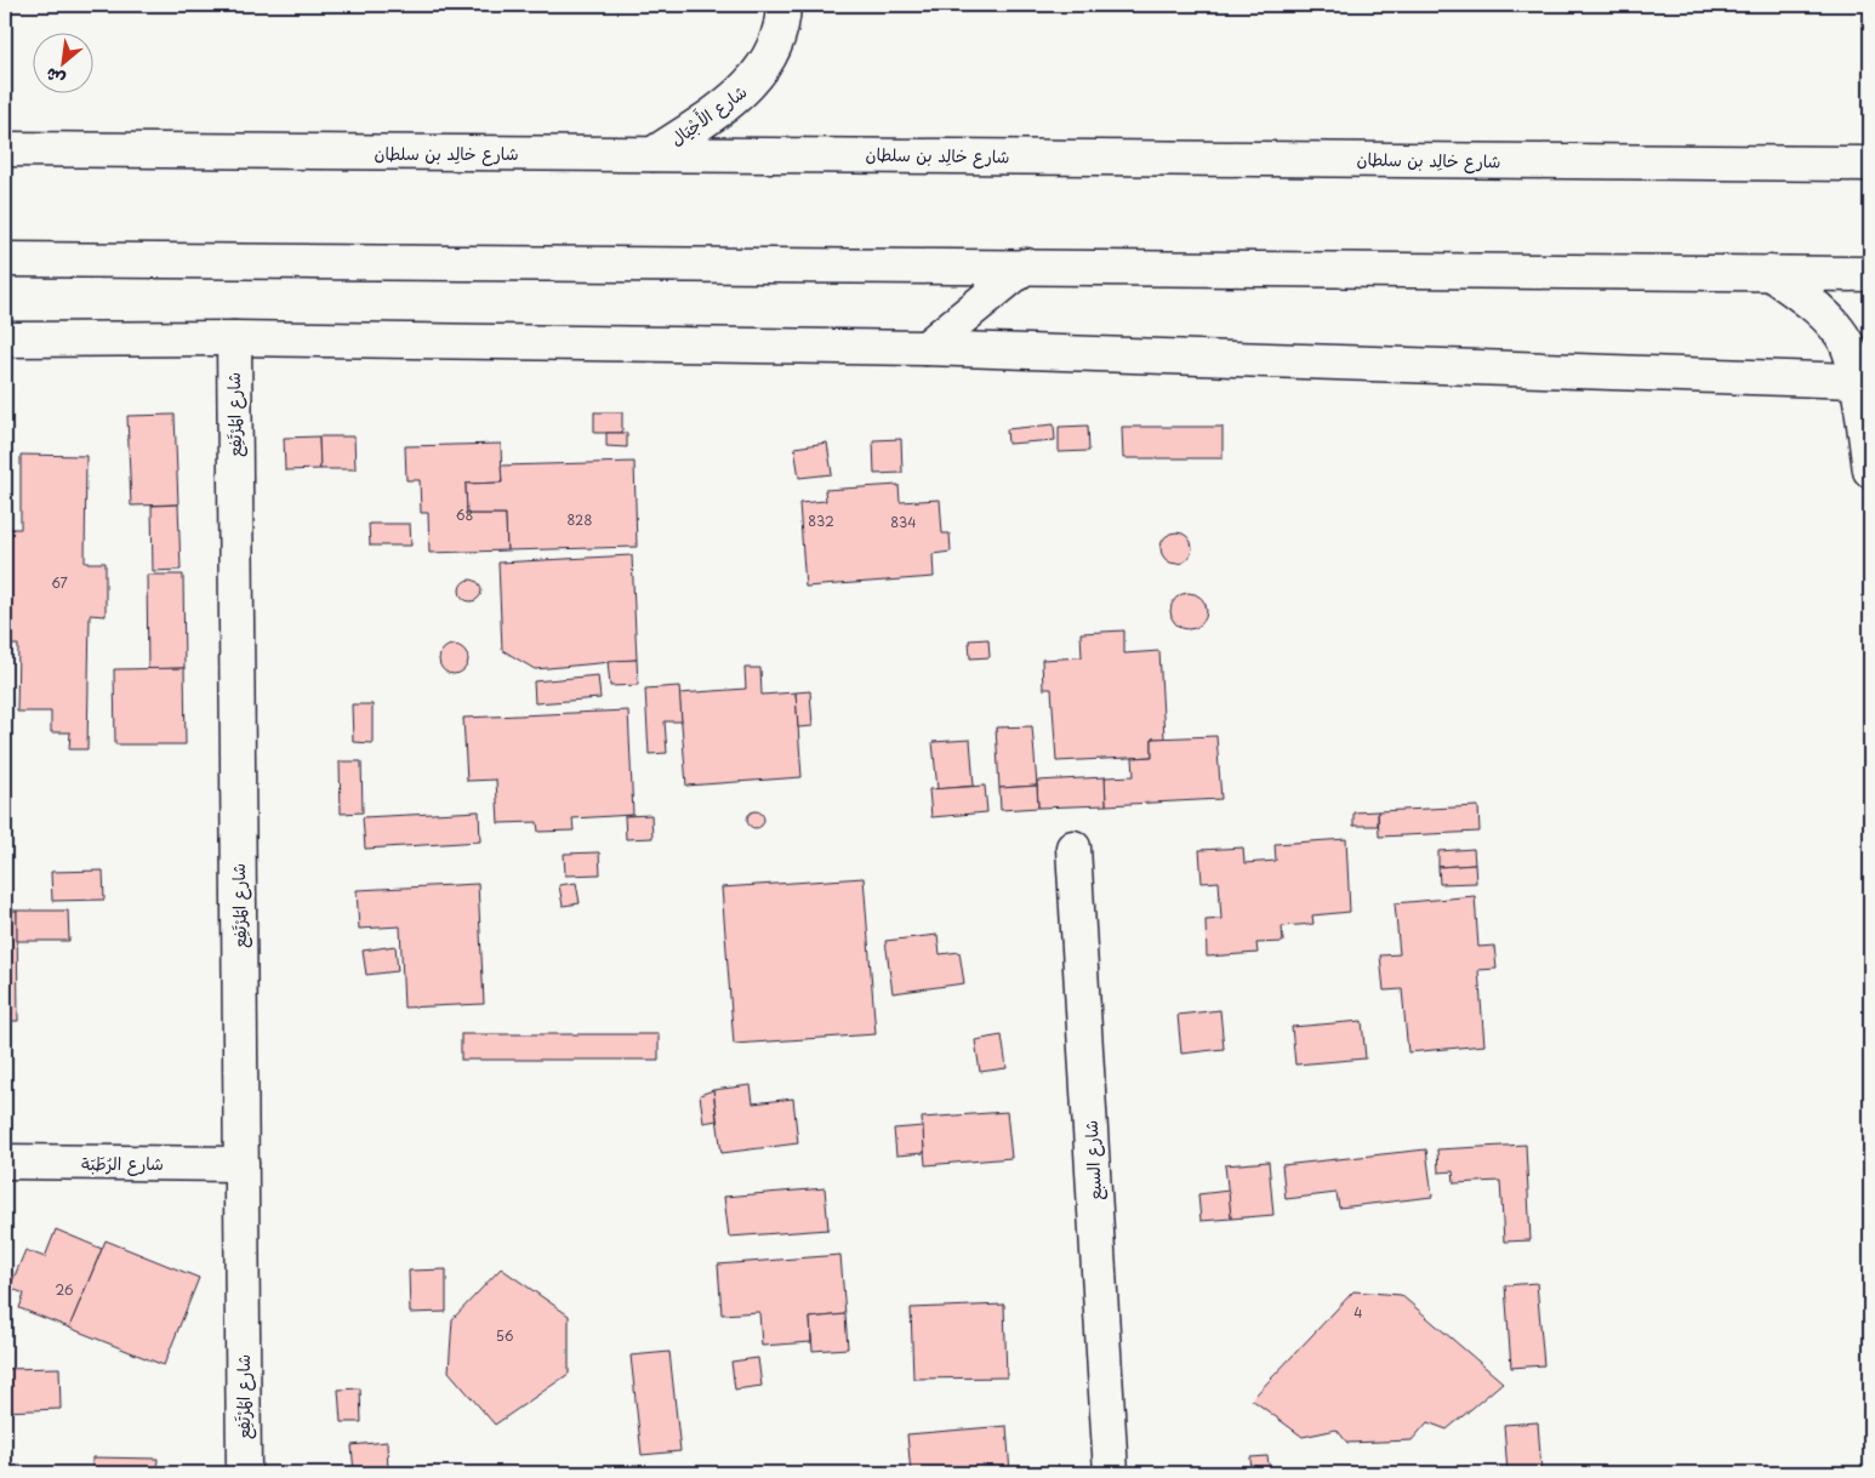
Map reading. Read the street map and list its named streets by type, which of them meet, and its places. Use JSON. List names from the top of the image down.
{
  "streets": {
    "street": [
      "شارع الأَجْيَال",
      "شارع خالِد بن سلطان",
      "شارع المُرْتَفِع",
      "شارع السبع",
      "شارع الرُطَبَة"
    ]
  },
  "crossings": [
    ["شارع الأَجْيَال", "شارع خالِد بن سلطان"],
    ["شارع المُرْتَفِع", "شارع الرُطَبَة"]
  ],
  "house_numbers": [
    "68",
    "828",
    "832",
    "834",
    "67",
    "26",
    "4",
    "56"
  ],
  "north": "bottom left"
}
